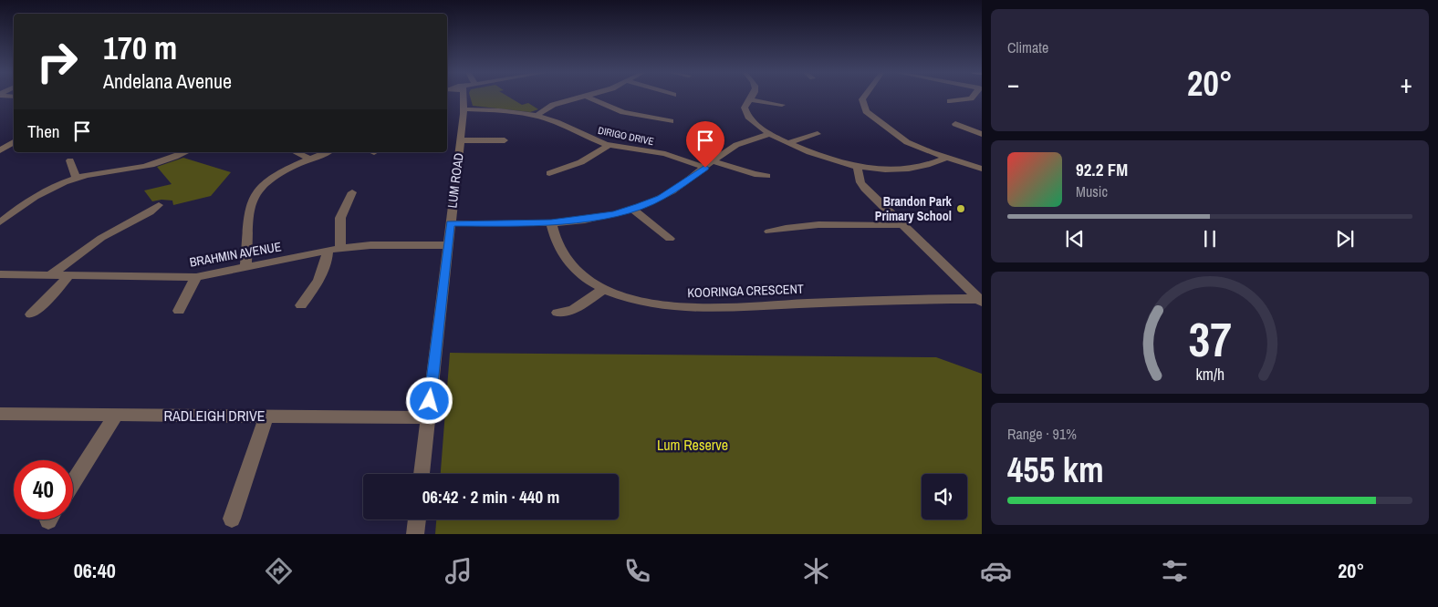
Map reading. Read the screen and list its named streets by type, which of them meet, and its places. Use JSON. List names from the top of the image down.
{
  "streets": {
    "street": [
      "DIRIGO DRIVE",
      "LUM ROAD",
      "BRAHMIN AVENUE",
      "KOORINGA CRESCENT",
      "RADLEIGH DRIVE"
    ]
  },
  "crossings": [
    ["DIRIGO DRIVE", "LUM ROAD"],
    ["LUM ROAD", "BRAHMIN AVENUE"],
    ["LUM ROAD", "RADLEIGH DRIVE"]
  ],
  "parks": ["Lum Reserve"],
  "places": ["Brandon Park Primary School"],
  "page": {
    "tile": [
      "Climate",
      ["Range · 91%", "455 km"]
    ],
    "turn": ["170 m", "Andelana Avenue"],
    "heat": ["−", "20°", "+"],
    "then": "Then",
    "song": ["92.2 FM", "Music"],
    "limit": "40",
    "trip": "06:42 · 2 min · 440 m",
    "tabs": ["06:40", "20°"],
    "gauge": ["37", "km/h"]
  }
}
